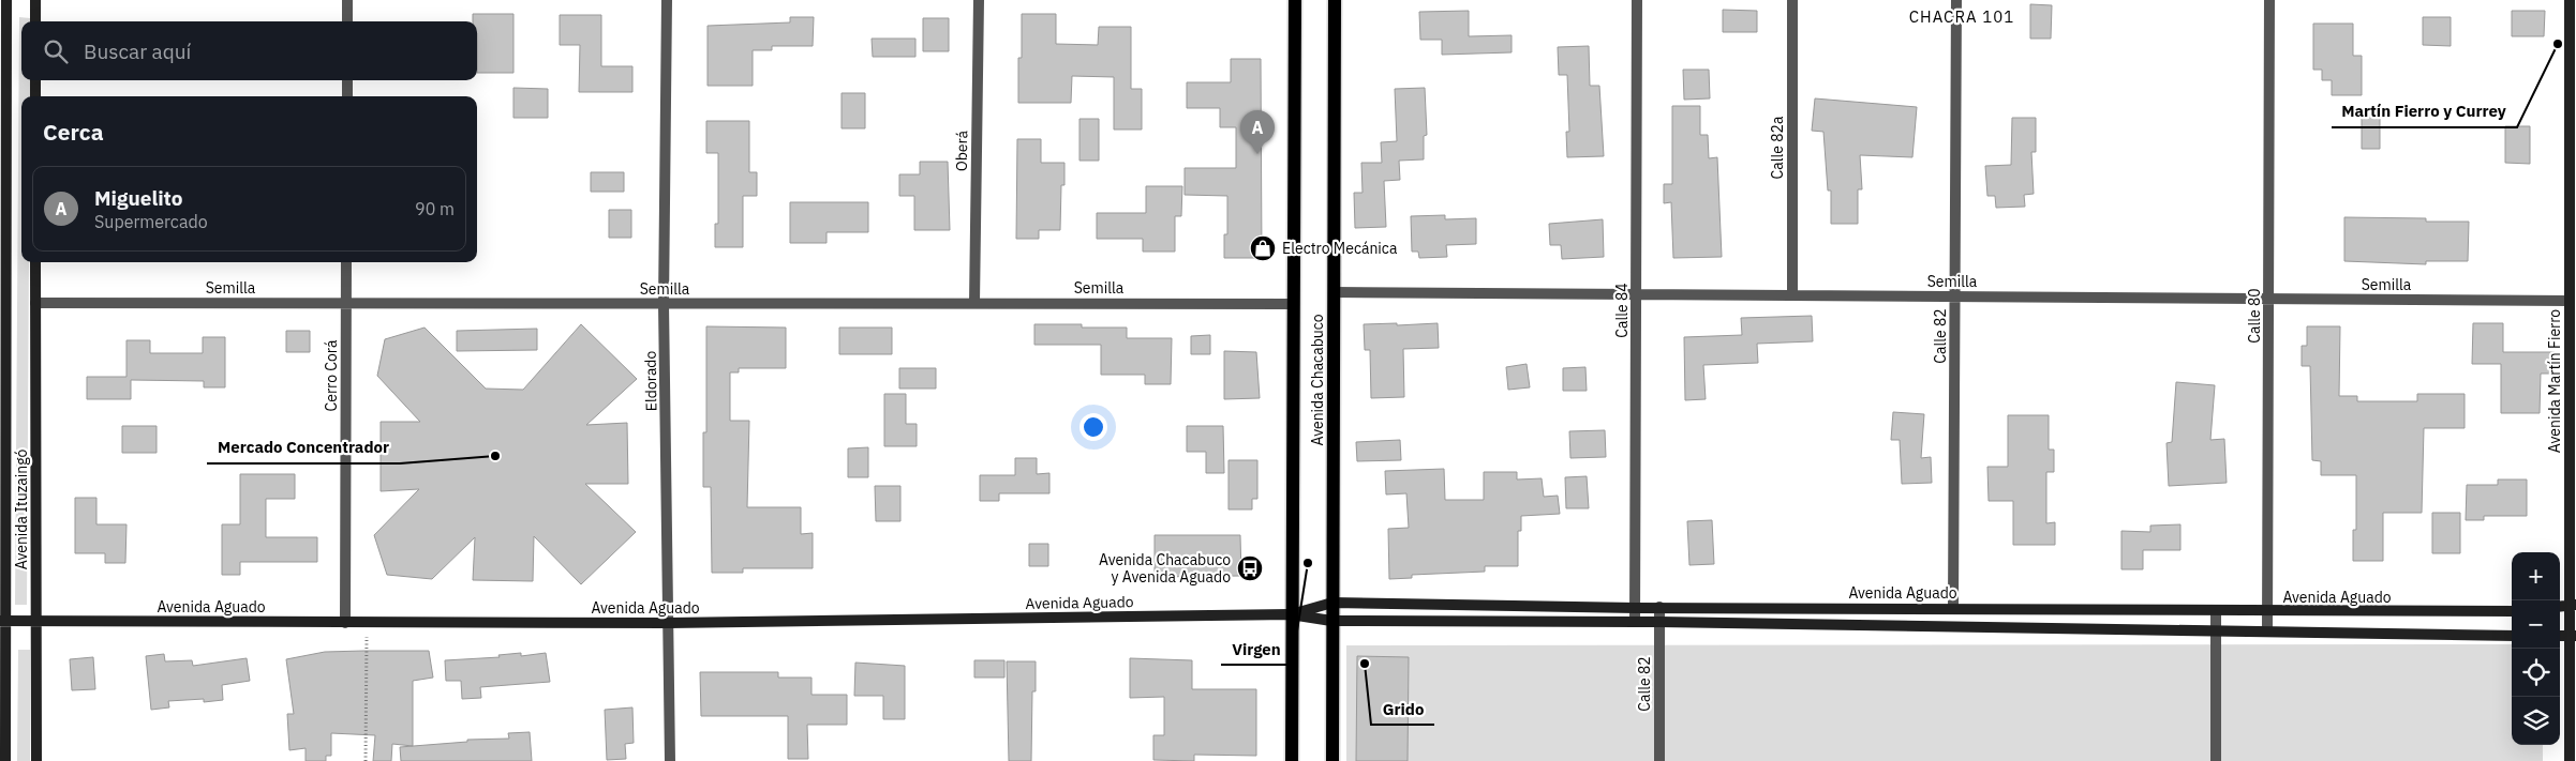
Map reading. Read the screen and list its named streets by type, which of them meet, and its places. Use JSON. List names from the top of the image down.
{
  "streets": {
    "main road": [
      "Avenida Chacabuco",
      "Avenida Martín Fierro",
      "Avenida Ituzaingó",
      "Avenida Aguado"
    ],
    "street": [
      "Calle 82a",
      "Oberá",
      "Semilla",
      "Calle 84",
      "Calle 80",
      "Calle 82",
      "Cerro Corá",
      "Eldorado"
    ]
  },
  "crossings": [
    ["Calle 82a", "Semilla"],
    ["Oberá", "Semilla"],
    ["Semilla", "Calle 84"],
    ["Semilla", "Calle 80"],
    ["Semilla", "Calle 82"],
    ["Semilla", "Cerro Corá"],
    ["Semilla", "Avenida Chacabuco"],
    ["Semilla", "Eldorado"],
    ["Semilla", "Avenida Martín Fierro"],
    ["Semilla", "Avenida Ituzaingó"],
    ["Calle 84", "Avenida Aguado"],
    ["Calle 80", "Avenida Aguado"],
    ["Calle 82", "Avenida Aguado"],
    ["Cerro Corá", "Avenida Aguado"],
    ["Avenida Chacabuco", "Avenida Aguado"],
    ["Eldorado", "Avenida Aguado"],
    ["Avenida Ituzaingó", "Avenida Aguado"]
  ],
  "districts": ["CHACRA 101"],
  "places": {
    "other": [
      "Martín Fierro y Currey",
      "Mercado Concentrador",
      "Virgen",
      "Grido"
    ],
    "shop": ["Electro Mecánica"],
    "bus stop": ["Avenida Chacabuco y Avenida Aguado"]
  },
  "page": {
    "search": "Buscar aquí",
    "heading": "Cerca",
    "pins": "A",
    "list": [
      {
        "mark": "A",
        "name": "Miguelito",
        "note": "Supermercado",
        "value": "90 m"
      }
    ],
    "map_buttons": ["+", "−"]
  }
}
